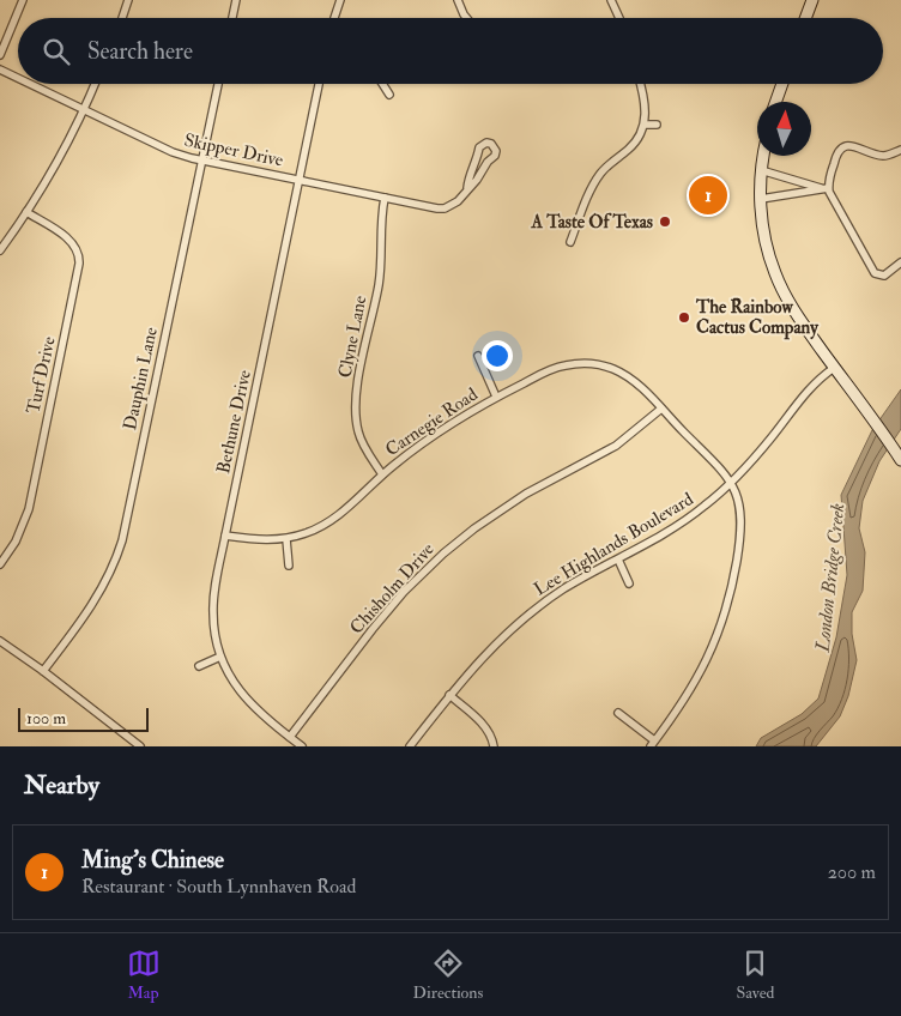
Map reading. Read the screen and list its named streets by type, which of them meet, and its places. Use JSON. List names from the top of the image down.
{
  "streets": {
    "street": [
      "Skipper Drive",
      "Clyne Lane",
      "Turf Drive",
      "Dauphin Lane",
      "Bethune Drive",
      "Carnegie Road",
      "Lee Highlands Boulevard",
      "Chisholm Drive"
    ]
  },
  "crossings": [
    ["Skipper Drive", "Clyne Lane"],
    ["Skipper Drive", "Dauphin Lane"],
    ["Skipper Drive", "Bethune Drive"],
    ["Clyne Lane", "Carnegie Road"],
    ["Bethune Drive", "Carnegie Road"],
    ["Bethune Drive", "Chisholm Drive"],
    ["Carnegie Road", "Lee Highlands Boulevard"],
    ["Carnegie Road", "Chisholm Drive"]
  ],
  "water": ["London Bridge Creek"],
  "places": ["A Taste Of Texas", "The Rainbow Cactus Company"],
  "scale_bar": "100 m",
  "north": "top",
  "page": {
    "search": "Search here",
    "pins": "1",
    "scale": "100 m",
    "heading": "Nearby",
    "list": [
      {
        "mark": "1",
        "name": "Ming's Chinese",
        "note": "Restaurant · South Lynnhaven Road",
        "value": "200 m"
      }
    ],
    "nav": ["Map", "Directions", "Saved"]
  }
}
